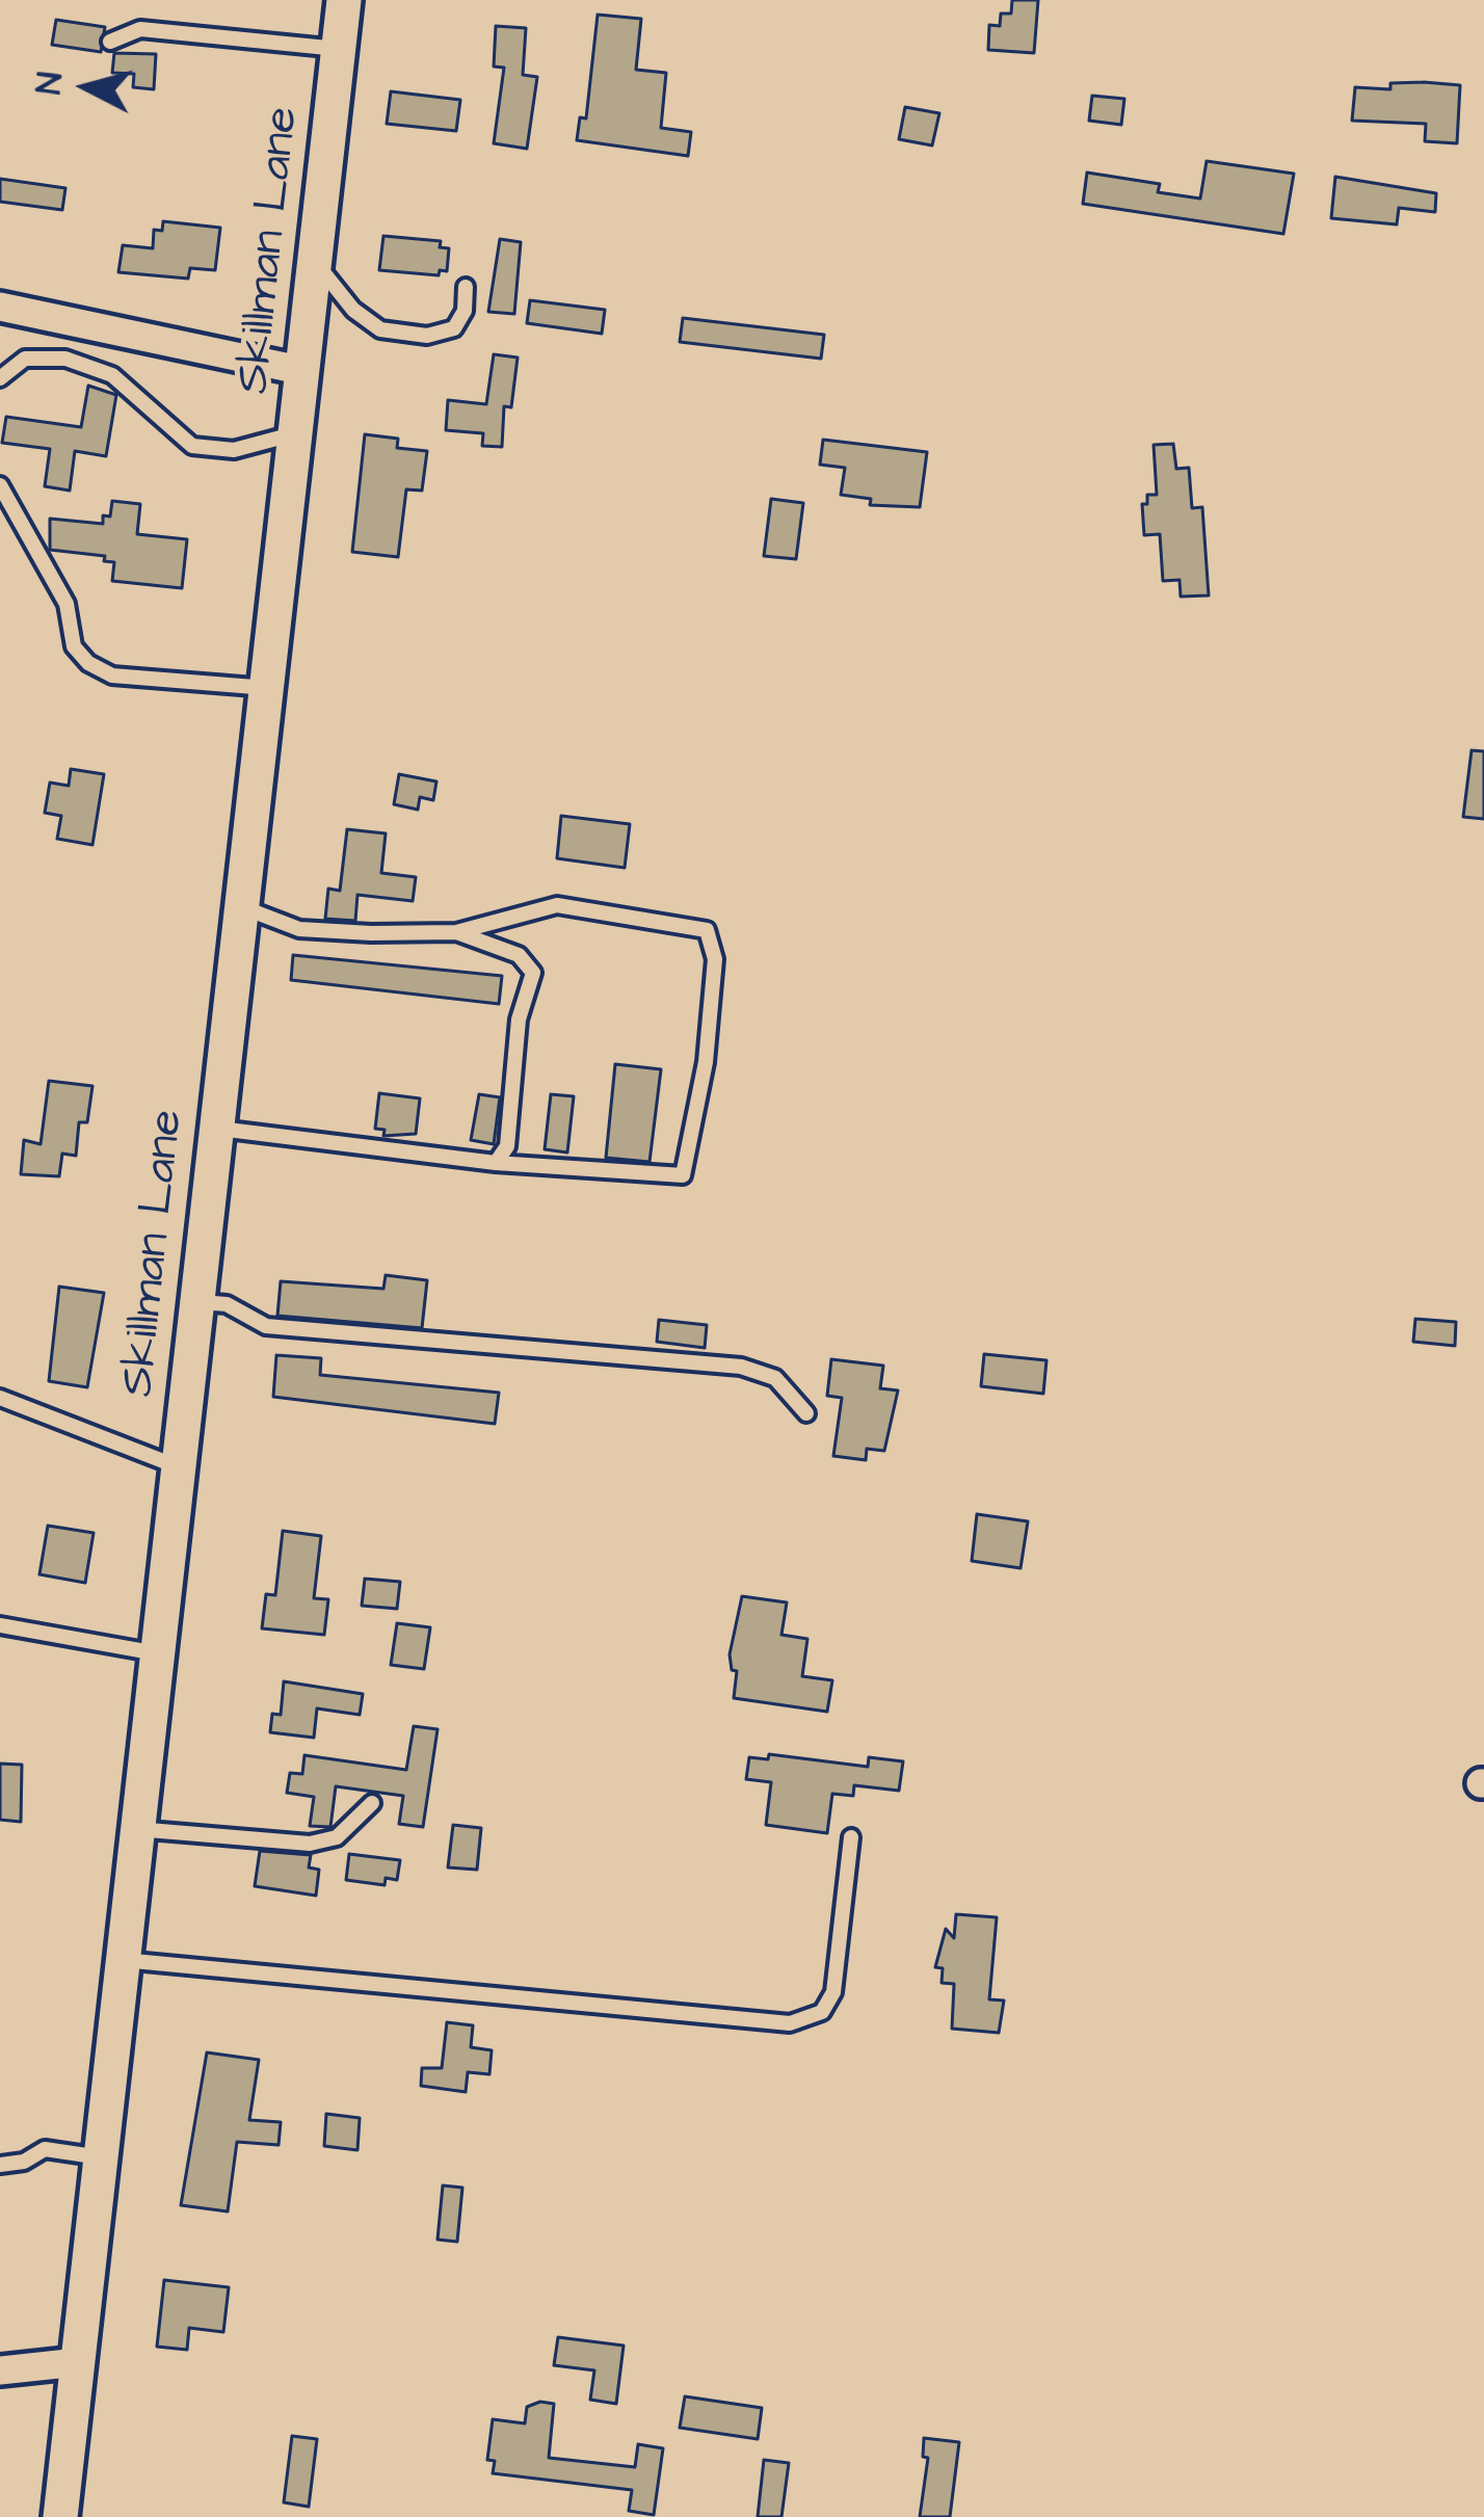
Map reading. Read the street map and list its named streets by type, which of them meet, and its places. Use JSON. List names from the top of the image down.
{
  "streets": {
    "street": ["Skillman Lane"]
  },
  "north": "left"
}
